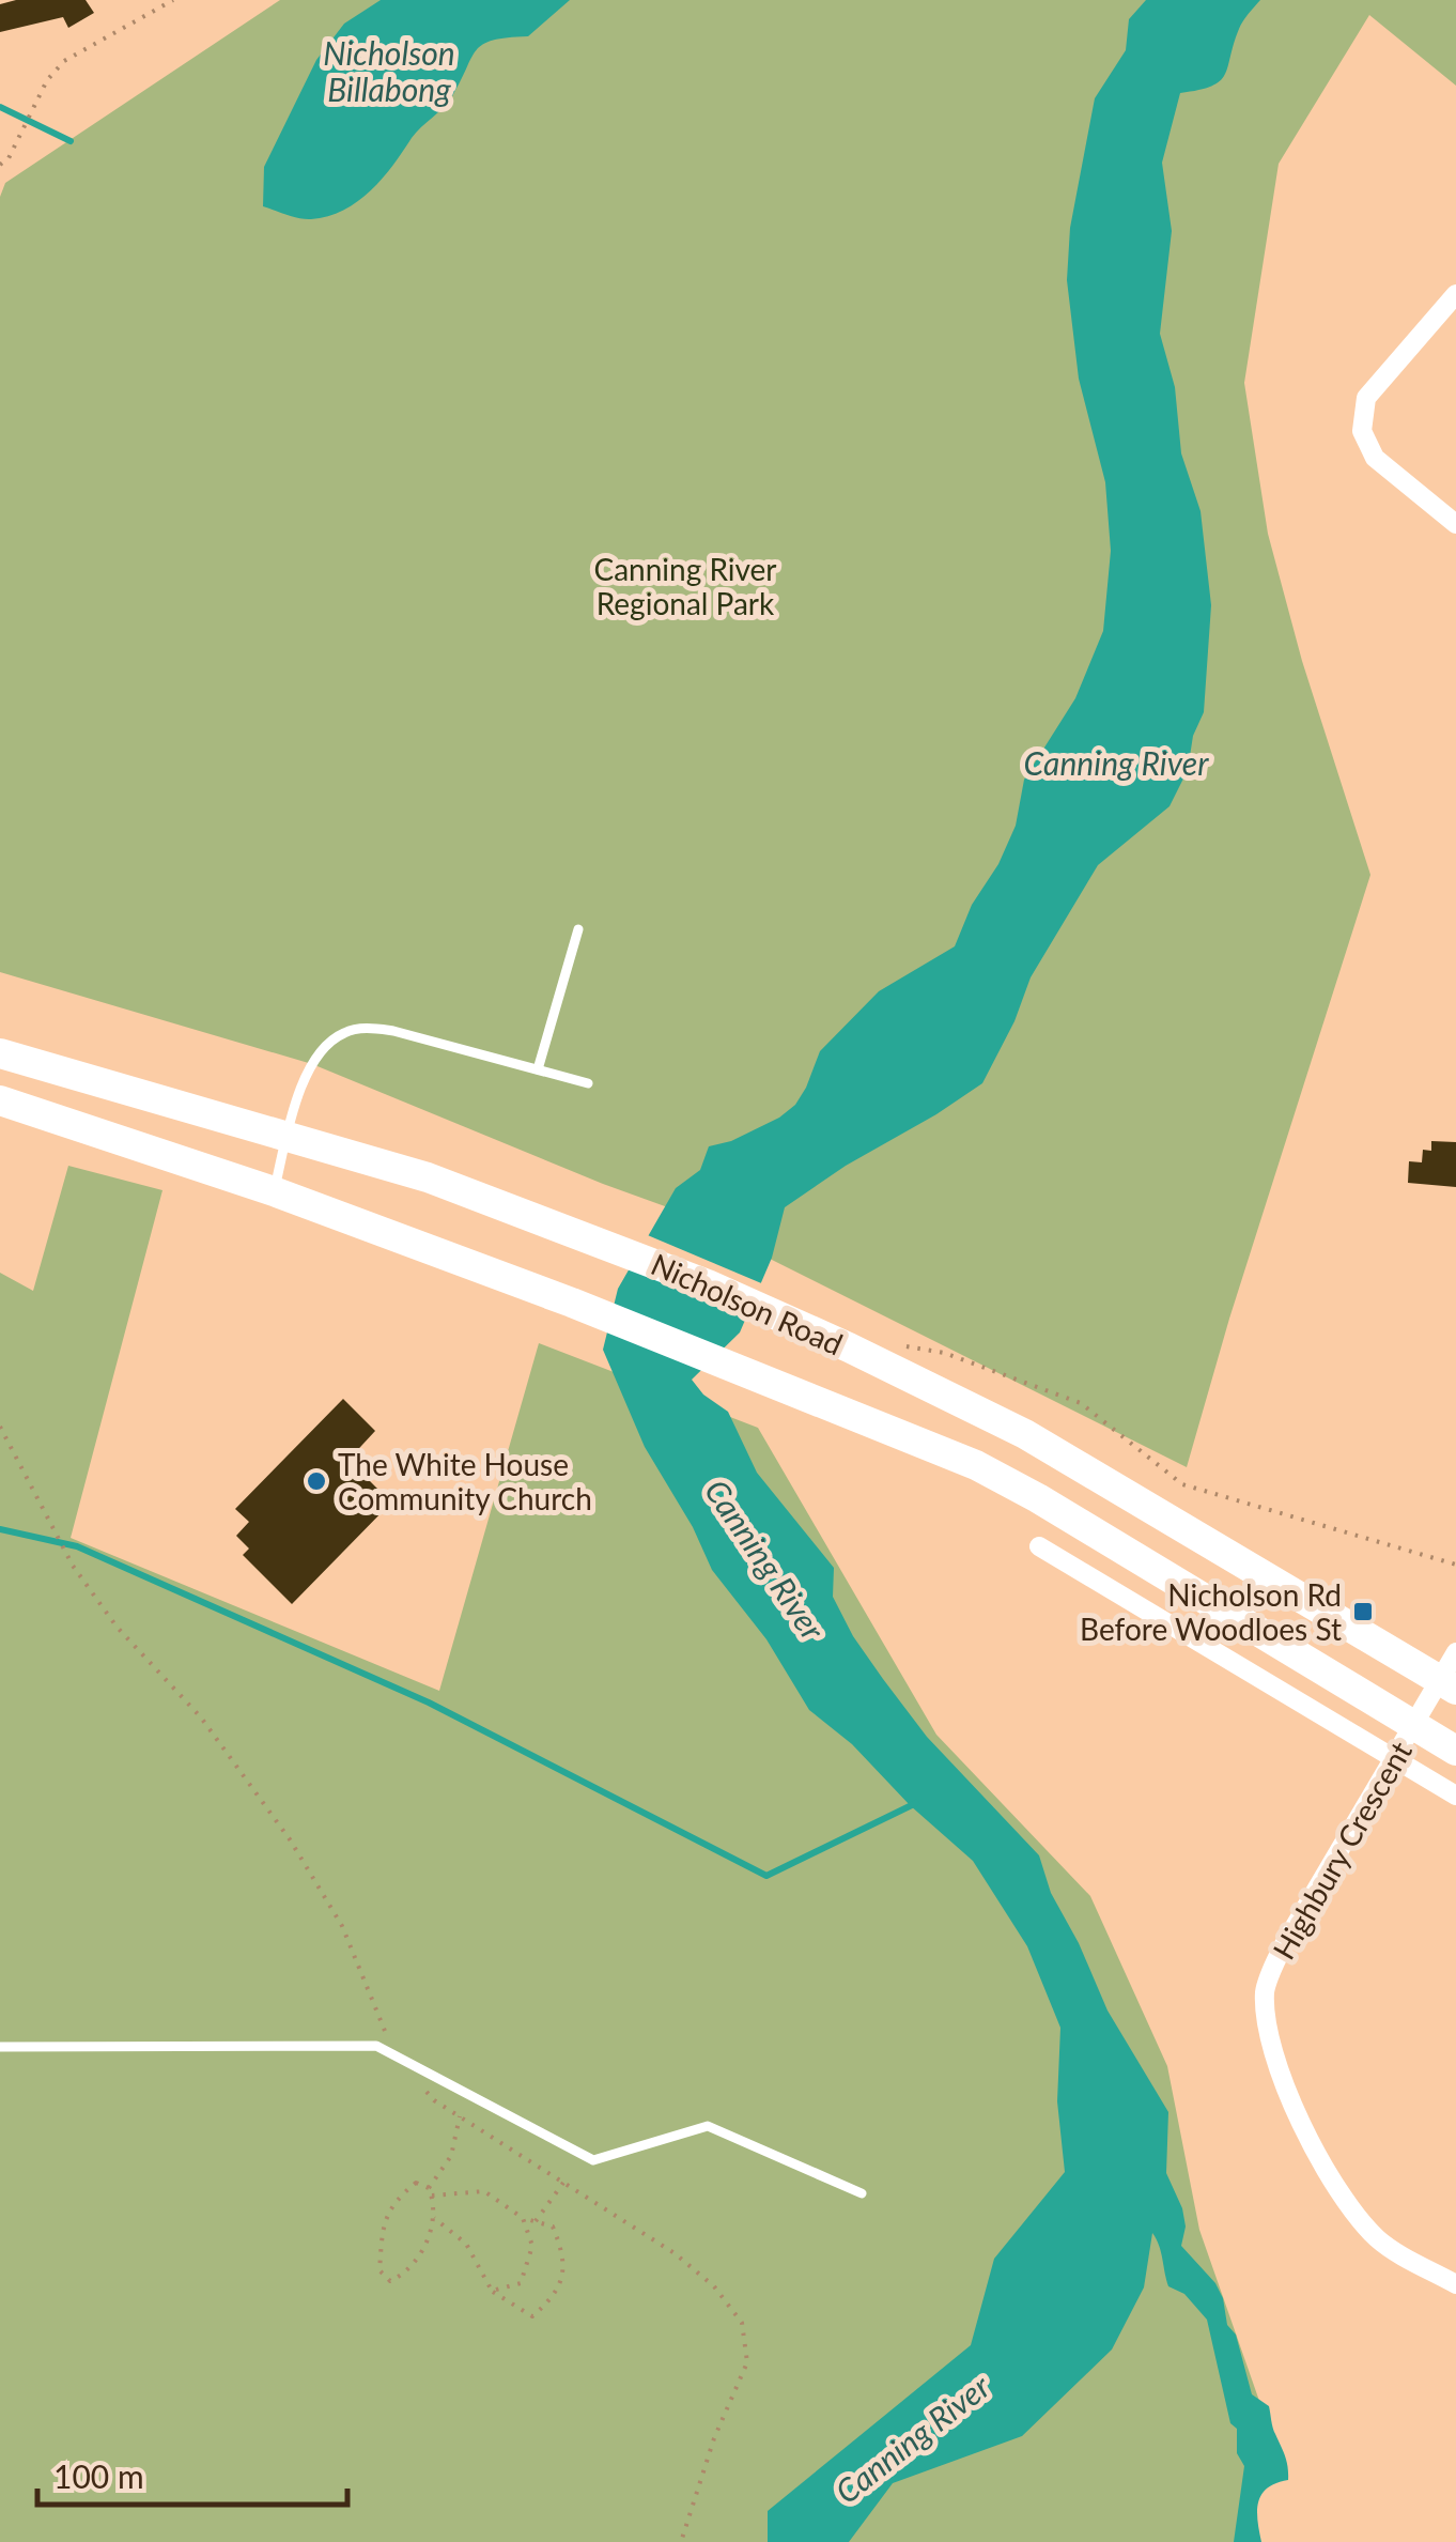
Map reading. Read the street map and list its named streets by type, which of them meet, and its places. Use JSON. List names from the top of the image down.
{
  "streets": {
    "main road": ["Nicholson Road"],
    "street": ["Highbury Crescent"]
  },
  "crossings": [
    ["Nicholson Road", "Highbury Crescent"]
  ],
  "water": ["Nicholson Billabong", "Canning River"],
  "parks": ["Canning River Regional Park"],
  "places": {
    "other": ["The White House Community Church"],
    "transit": ["Nicholson Rd Before Woodloes St"]
  },
  "scale_bar": "100 m"
}
